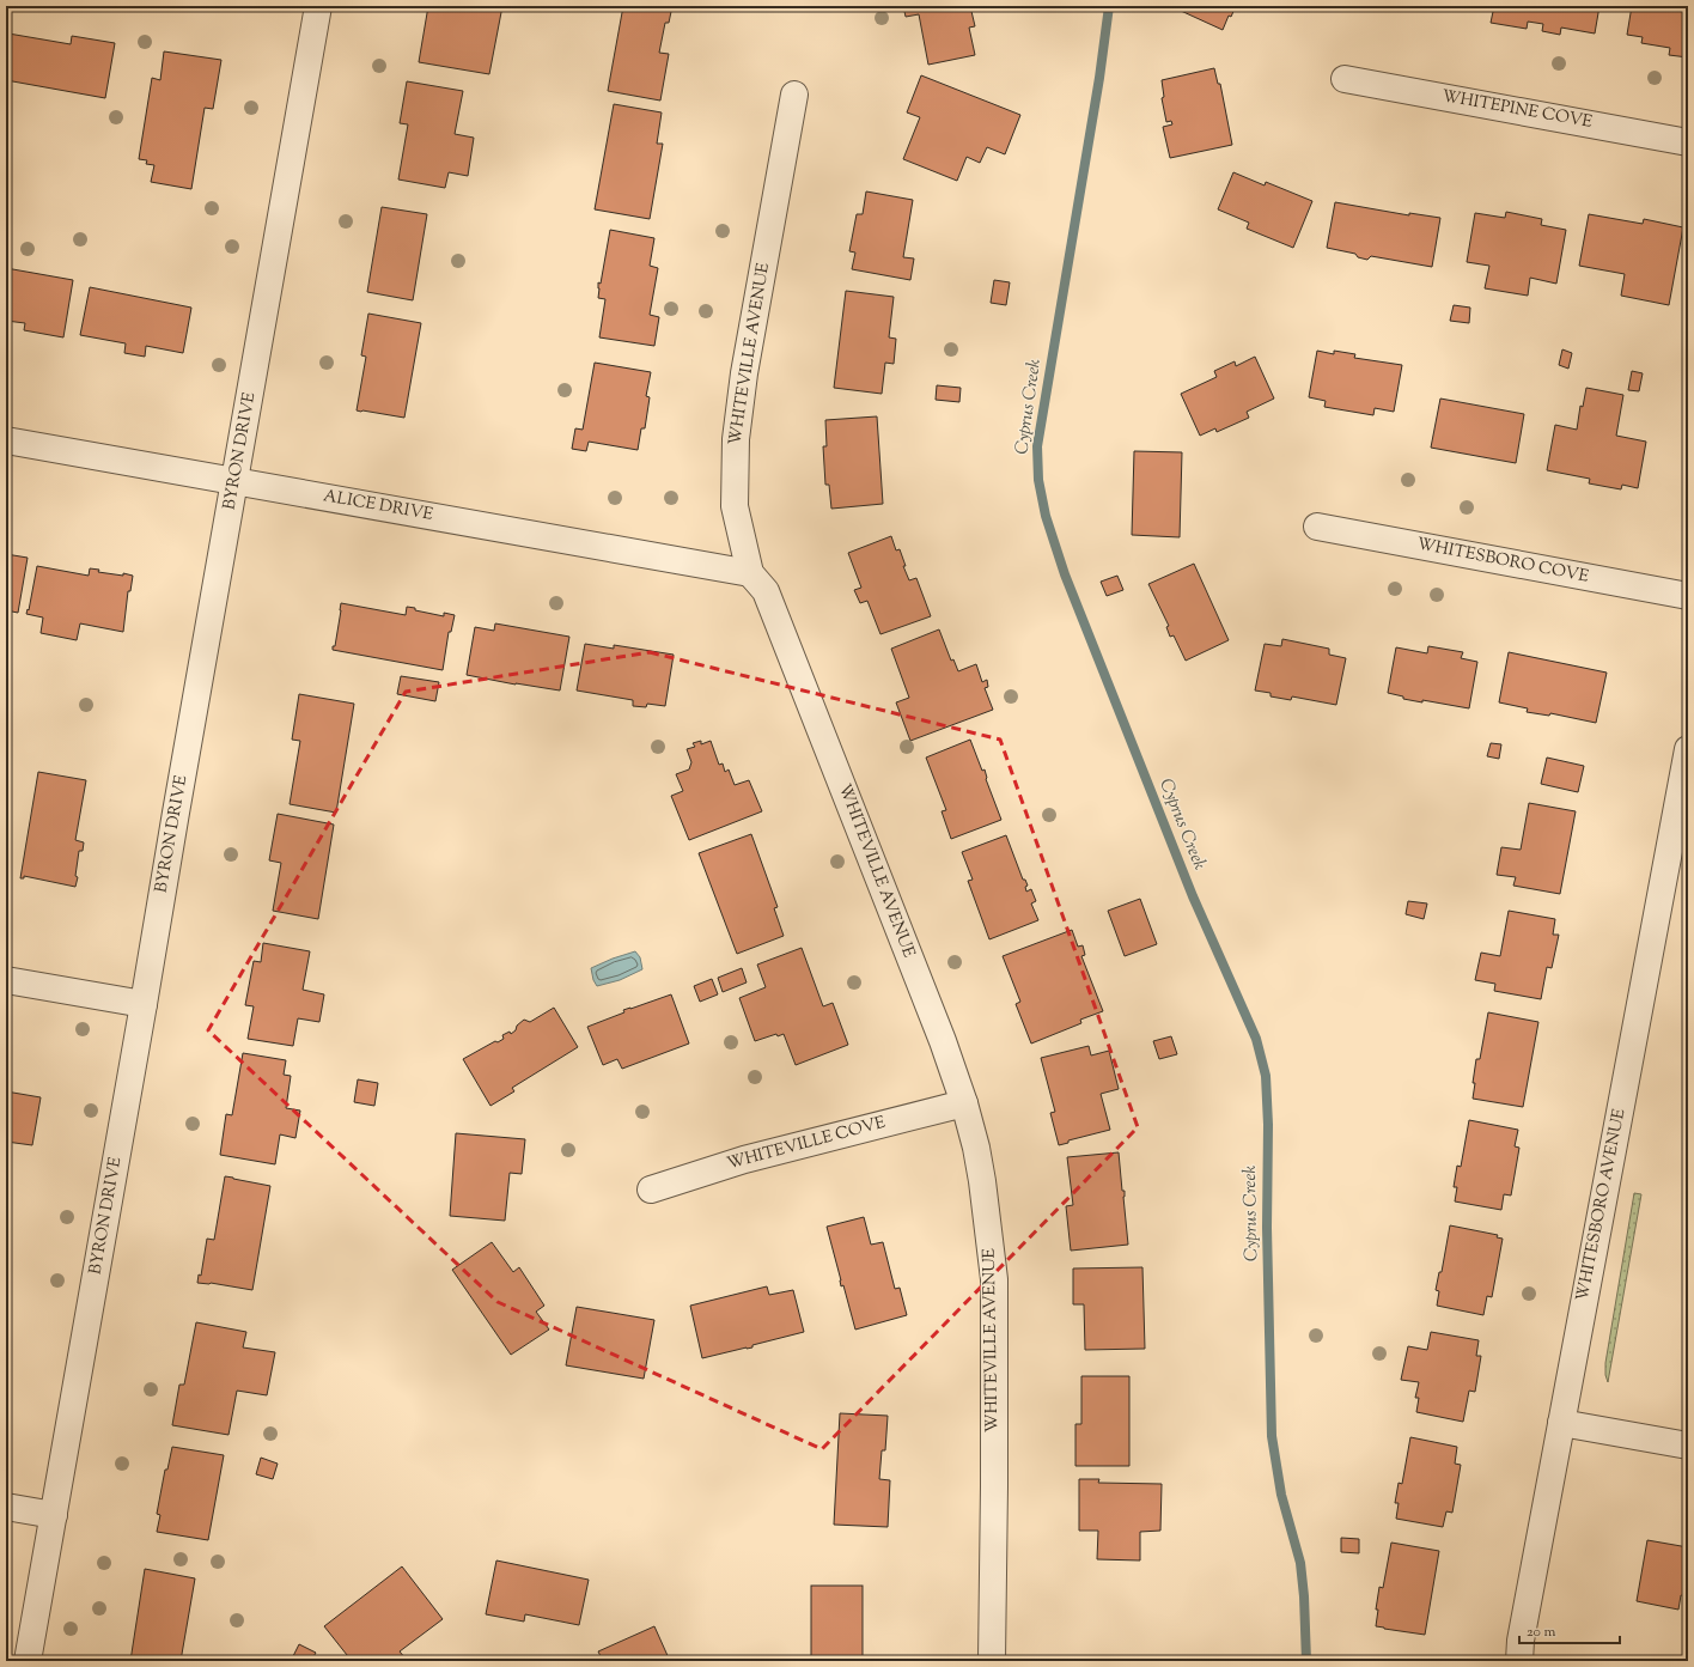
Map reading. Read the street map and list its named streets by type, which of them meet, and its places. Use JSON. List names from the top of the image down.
{
  "streets": {
    "street": [
      "WHITEPINE COVE",
      "WHITEVILLE AVENUE",
      "BYRON DRIVE",
      "ALICE DRIVE",
      "WHITESBORO COVE",
      "WHITEVILLE COVE",
      "WHITESBORO AVENUE"
    ]
  },
  "crossings": [
    ["WHITEVILLE AVENUE", "ALICE DRIVE"],
    ["WHITEVILLE AVENUE", "WHITEVILLE COVE"],
    ["BYRON DRIVE", "ALICE DRIVE"]
  ],
  "water": ["Cyprus Creek"],
  "scale_bar": "20 m"
}
